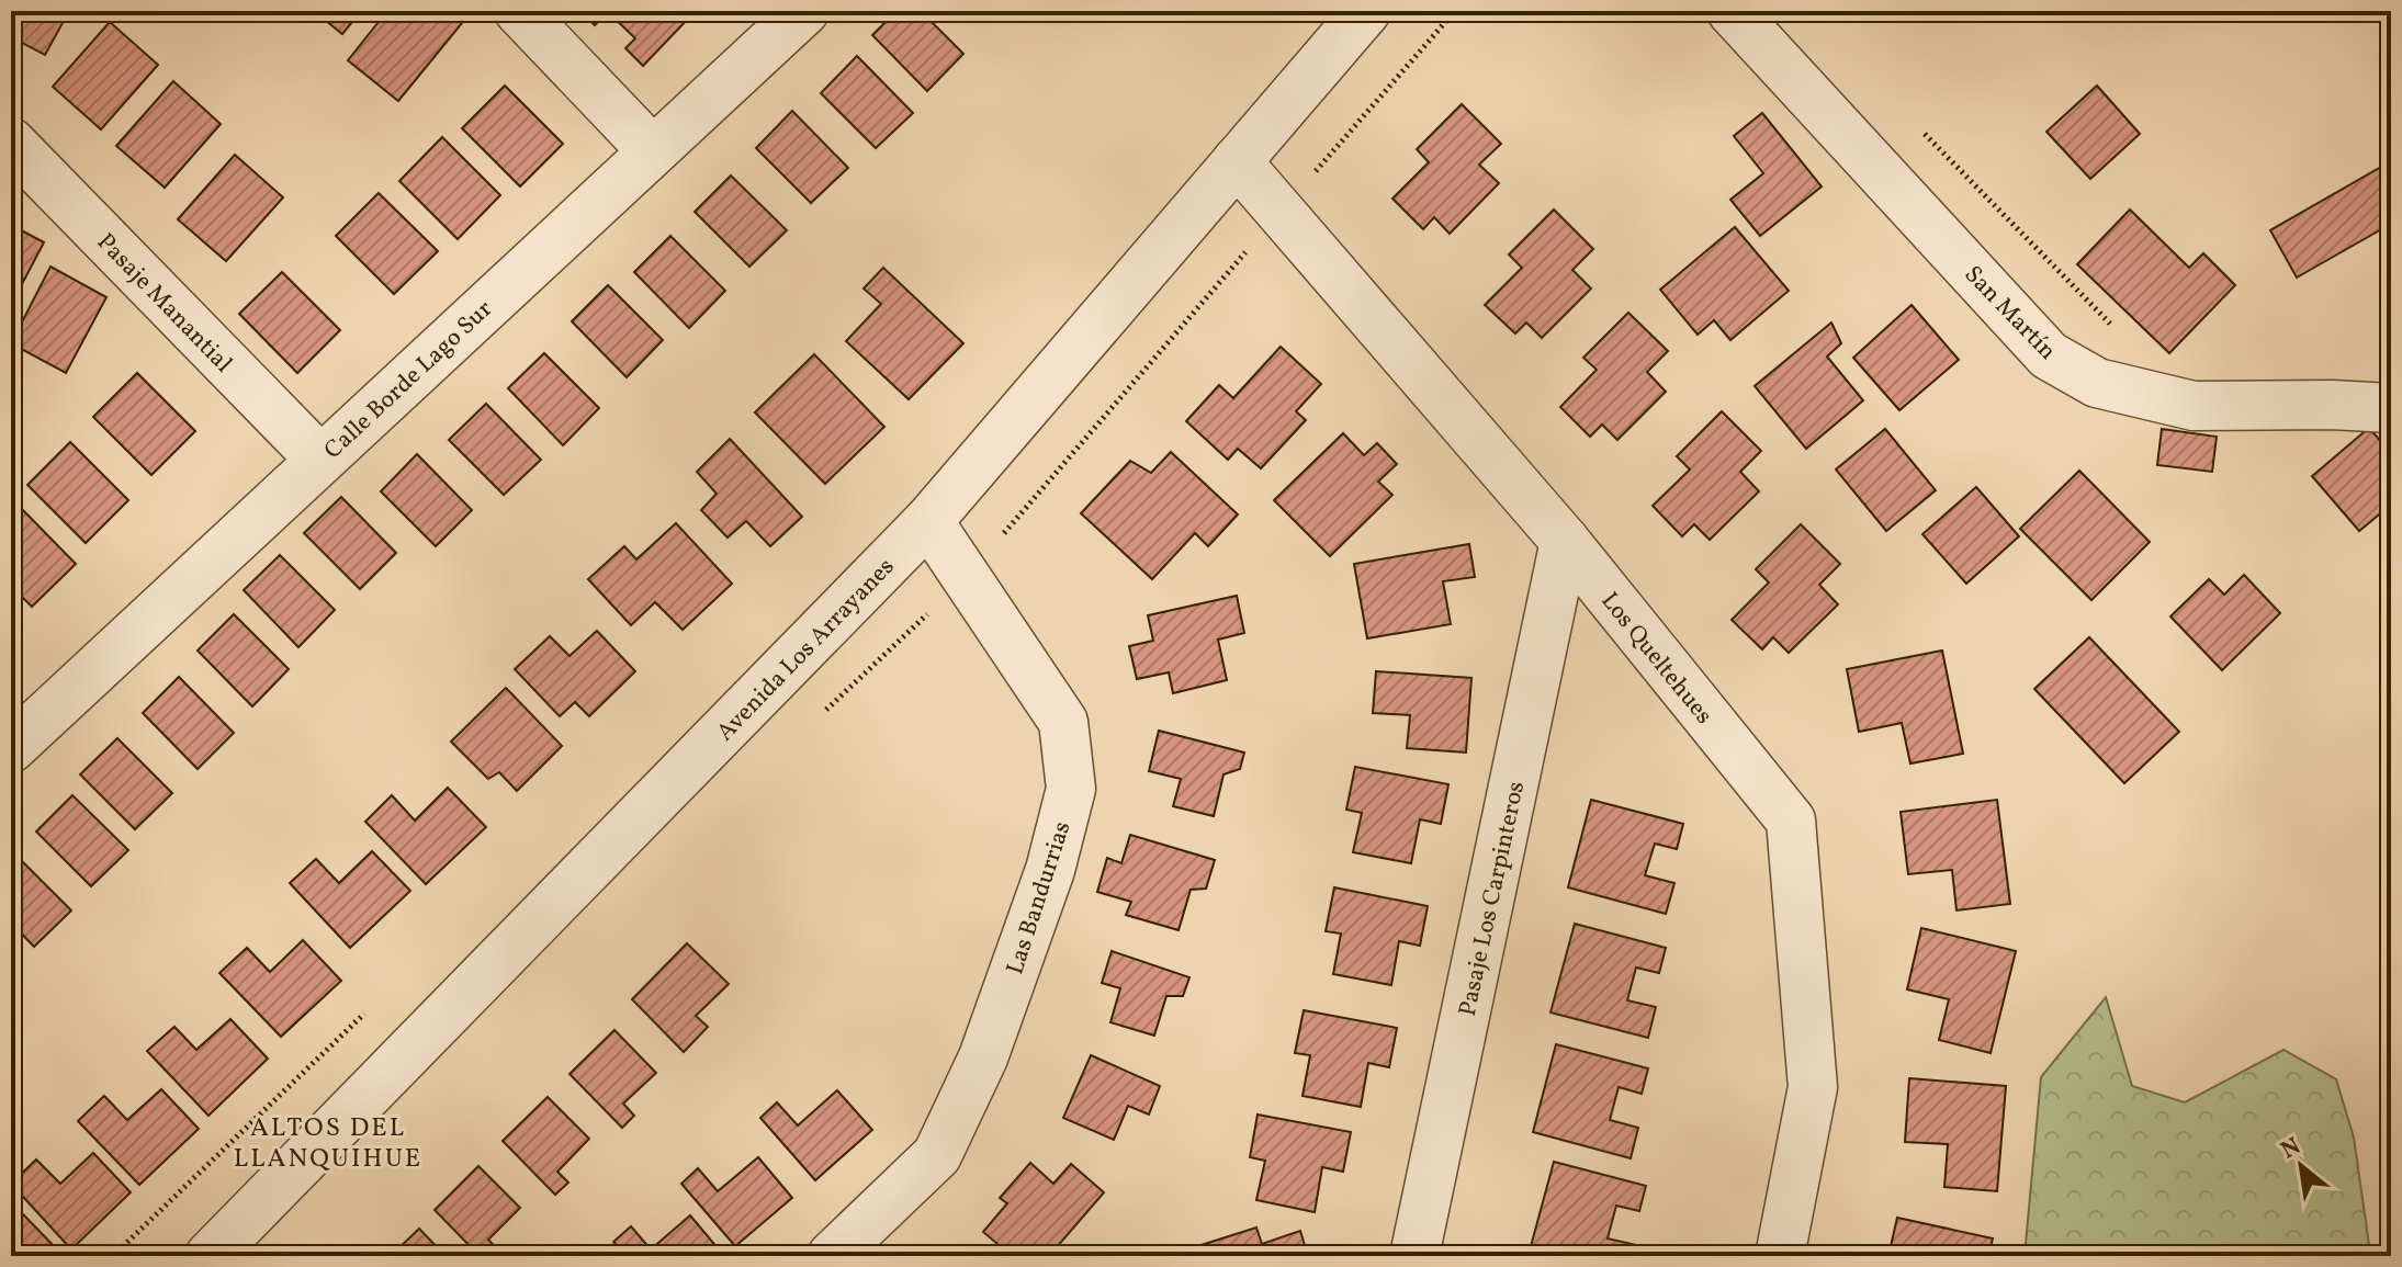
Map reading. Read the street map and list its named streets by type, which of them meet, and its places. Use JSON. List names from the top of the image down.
{
  "streets": {
    "street": [
      "Pasaje Manantial",
      "San Martín",
      "Calle Borde Lago Sur",
      "Avenida Los Arrayanes",
      "Los Queltehues",
      "Las Bandurrias",
      "Pasaje Los Carpinteros"
    ]
  },
  "crossings": [
    ["Pasaje Manantial", "Calle Borde Lago Sur"],
    ["Avenida Los Arrayanes", "Los Queltehues"],
    ["Avenida Los Arrayanes", "Las Bandurrias"],
    ["Los Queltehues", "Pasaje Los Carpinteros"]
  ],
  "districts": ["ALTOS DEL LLANQUIHUE"],
  "north": "top left"
}
